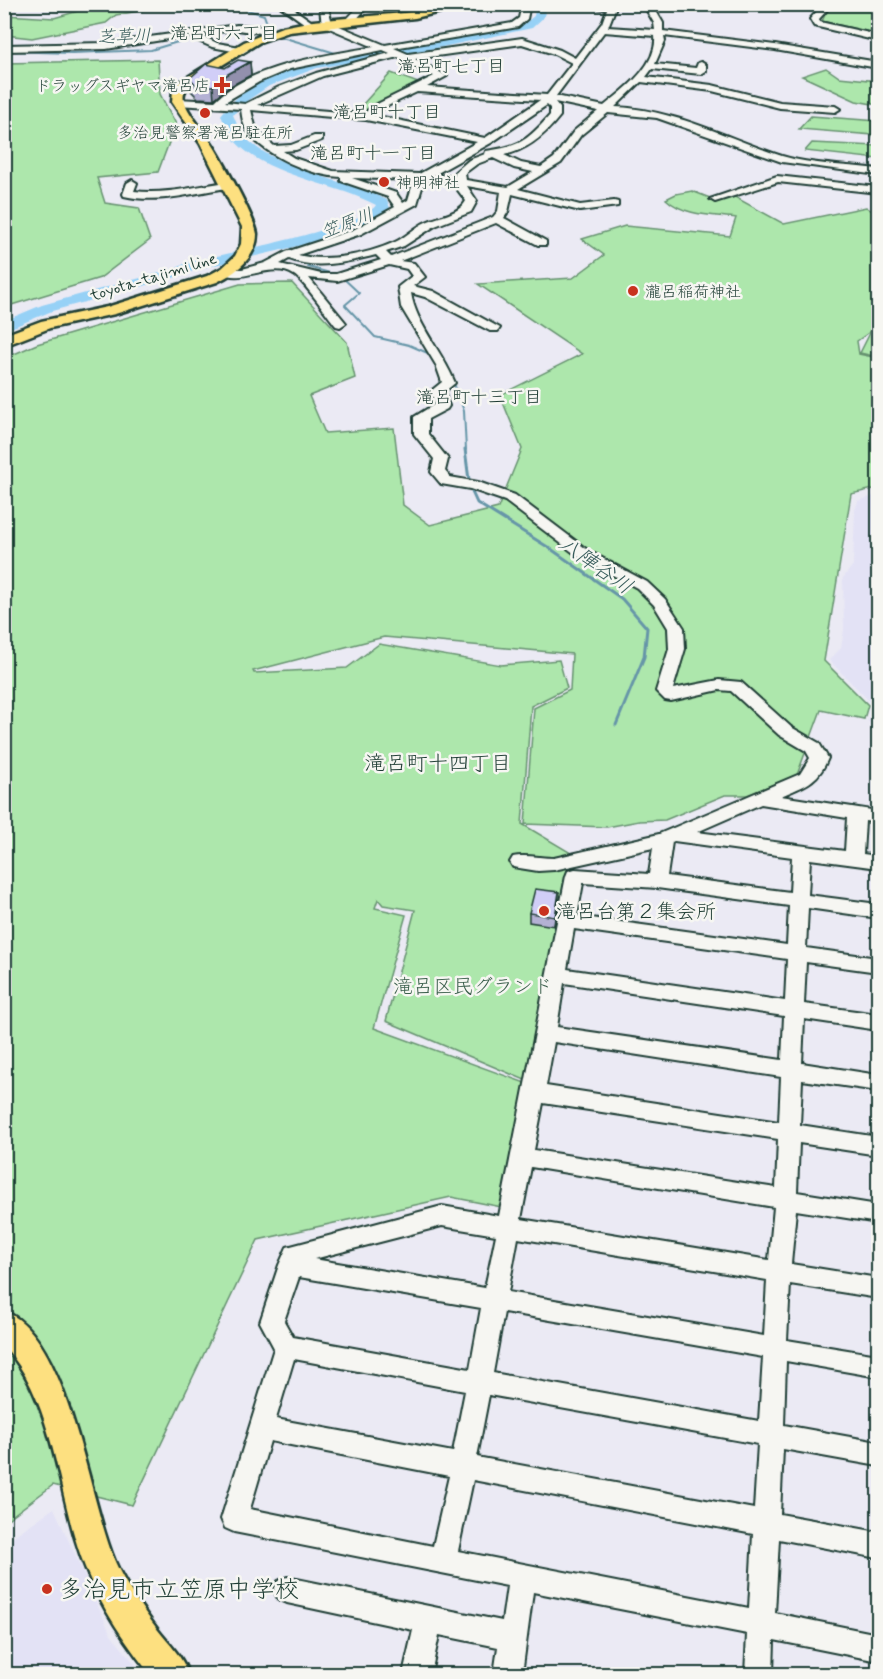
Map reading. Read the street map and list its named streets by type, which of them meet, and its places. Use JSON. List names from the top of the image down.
{
  "streets": {
    "main road": ["toyota-tajimi line"]
  },
  "districts": [
    "滝呂町六丁目",
    "滝呂町七丁目",
    "滝呂町十丁目",
    "滝呂町十一丁目",
    "滝呂町十三丁目",
    "滝呂町十四丁目"
  ],
  "water": ["芝草川", "笠原川", "八陣谷川"],
  "parks": ["滝呂区民グランド"],
  "places": {
    "health": ["ドラッグスギヤマ滝呂店"],
    "other": [
      "多治見警察署滝呂駐在所",
      "神明神社",
      "瀧呂稲荷神社",
      "滝呂台第２集会所",
      "多治見市立笠原中学校"
    ]
  }
}
